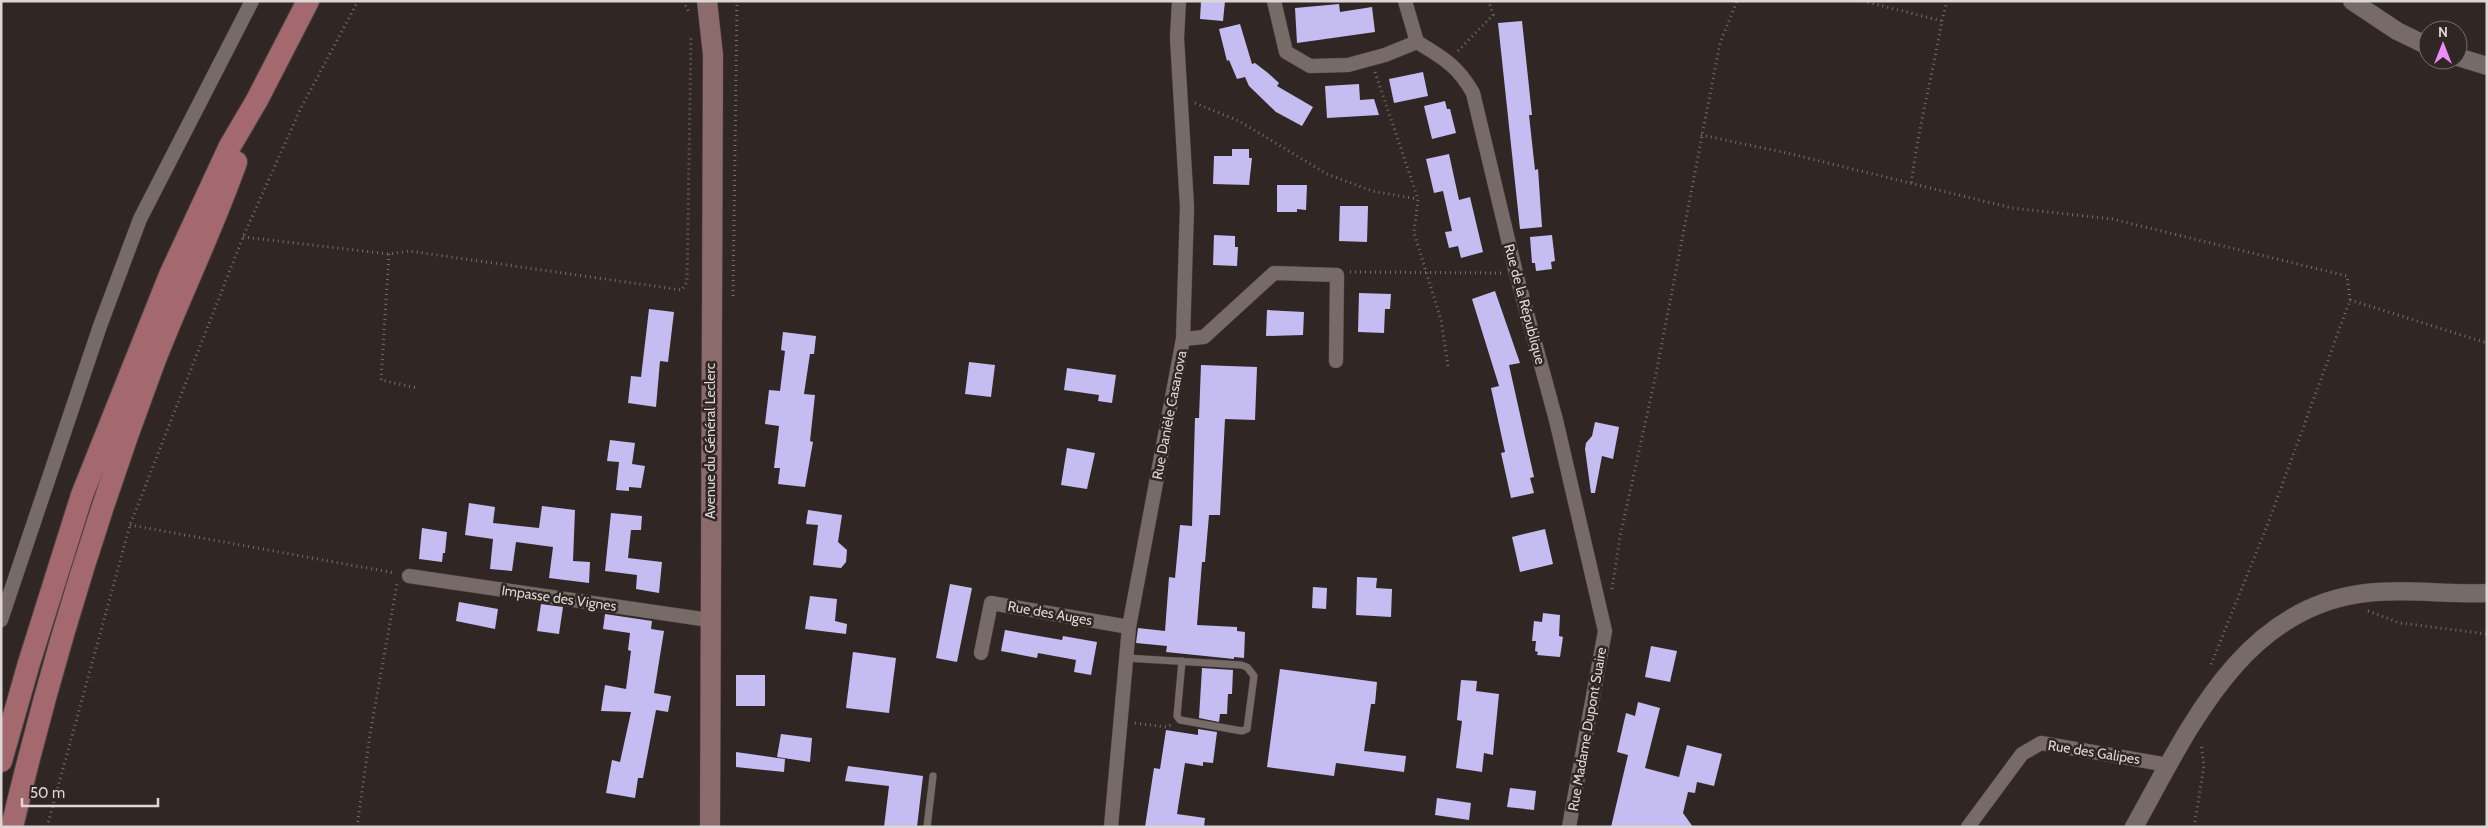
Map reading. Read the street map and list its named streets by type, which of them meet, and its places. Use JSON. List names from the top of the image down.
{
  "streets": {
    "main road": ["Avenue du Général Leclerc"],
    "street": [
      "Rue de la République",
      "Rue Danièle Casanova",
      "Impasse des Vignes",
      "Rue des Auges",
      "Rue Madame Dupont Suaire",
      "Rue des Galipes"
    ]
  },
  "crossings": [
    ["Rue de la République", "Rue Madame Dupont Suaire"],
    ["Rue Danièle Casanova", "Rue des Auges"],
    ["Avenue du Général Leclerc", "Impasse des Vignes"]
  ],
  "scale_bar": "50 m",
  "north": "top"
}
